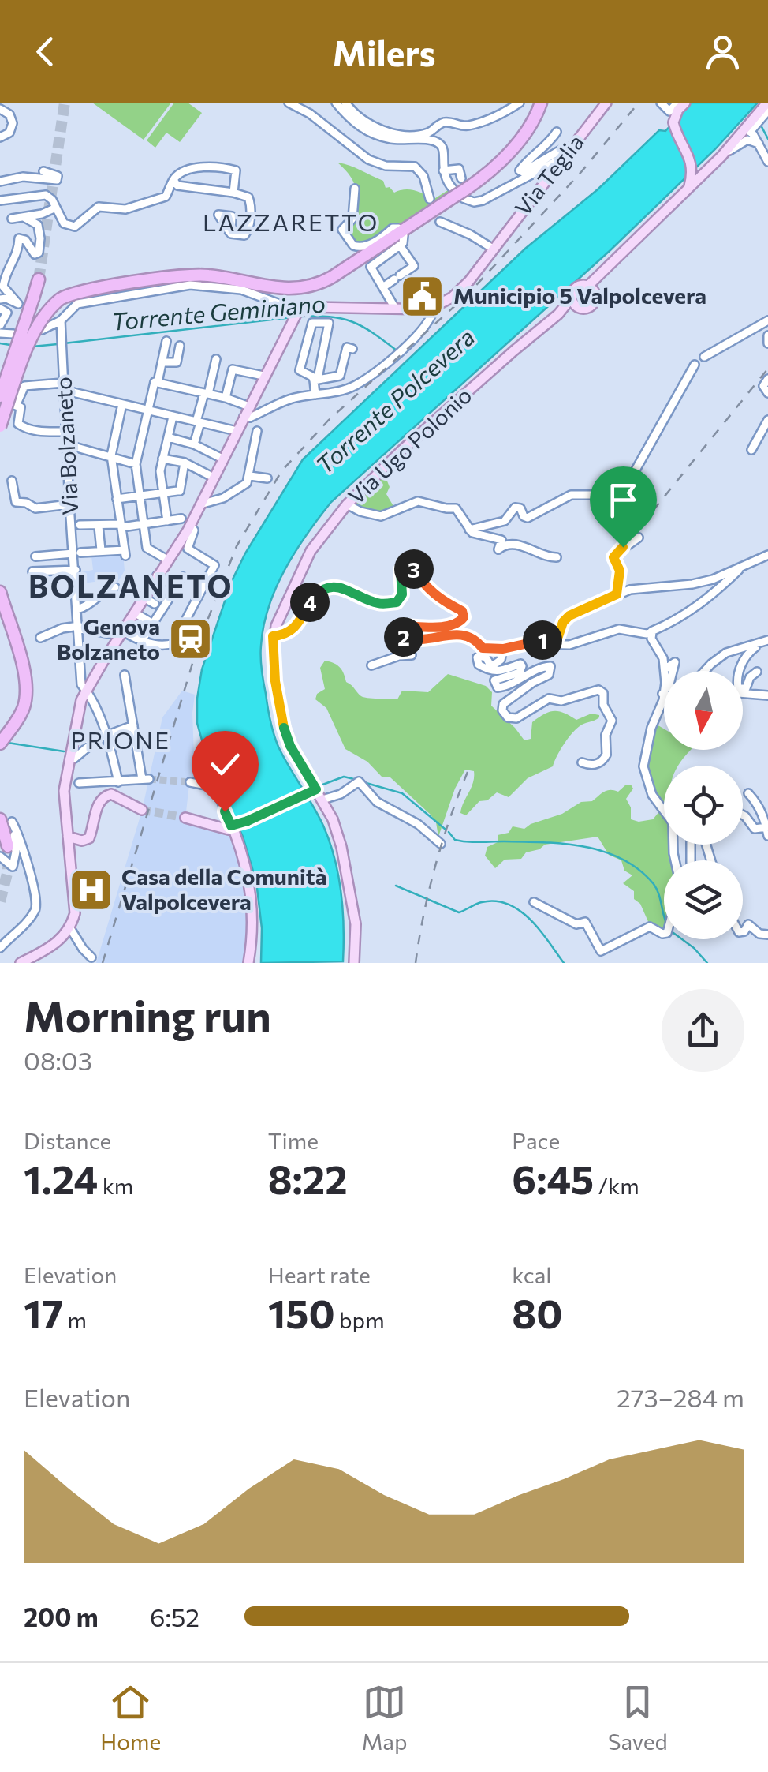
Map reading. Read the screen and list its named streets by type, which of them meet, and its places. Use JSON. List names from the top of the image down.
{
  "streets": {
    "main road": ["Via Teglia", "Via Ugo Polonio"],
    "street": ["Via Bolzaneto"]
  },
  "districts": ["LAZZARETTO", "BOLZANETO", "PRIONE"],
  "water": ["Torrente Geminiano", "Torrente Polcevera"],
  "places": {
    "public building": ["Municipio 5 Valpolcevera"],
    "station": ["Genova Bolzaneto"],
    "hospital": ["Casa della Comunità Valpolcevera"]
  },
  "north": "bottom",
  "page": {
    "header": "Milers",
    "pins": [
      "3",
      "4",
      "2",
      "1"
    ],
    "heading": ["Morning run", "08:03"],
    "stats": [
      ["Distance", "1.24 km"],
      ["Time", "8:22"],
      ["Pace", "6:45 /km"],
      ["Elevation", "17 m"],
      ["Heart rate", "150 bpm"],
      ["kcal", "80"]
    ],
    "chart": ["Elevation", "273–284 m"],
    "list": [
      {
        "name": "200 m",
        "note": "6:52"
      }
    ],
    "tabs": ["Home", "Map", "Saved"]
  }
}
